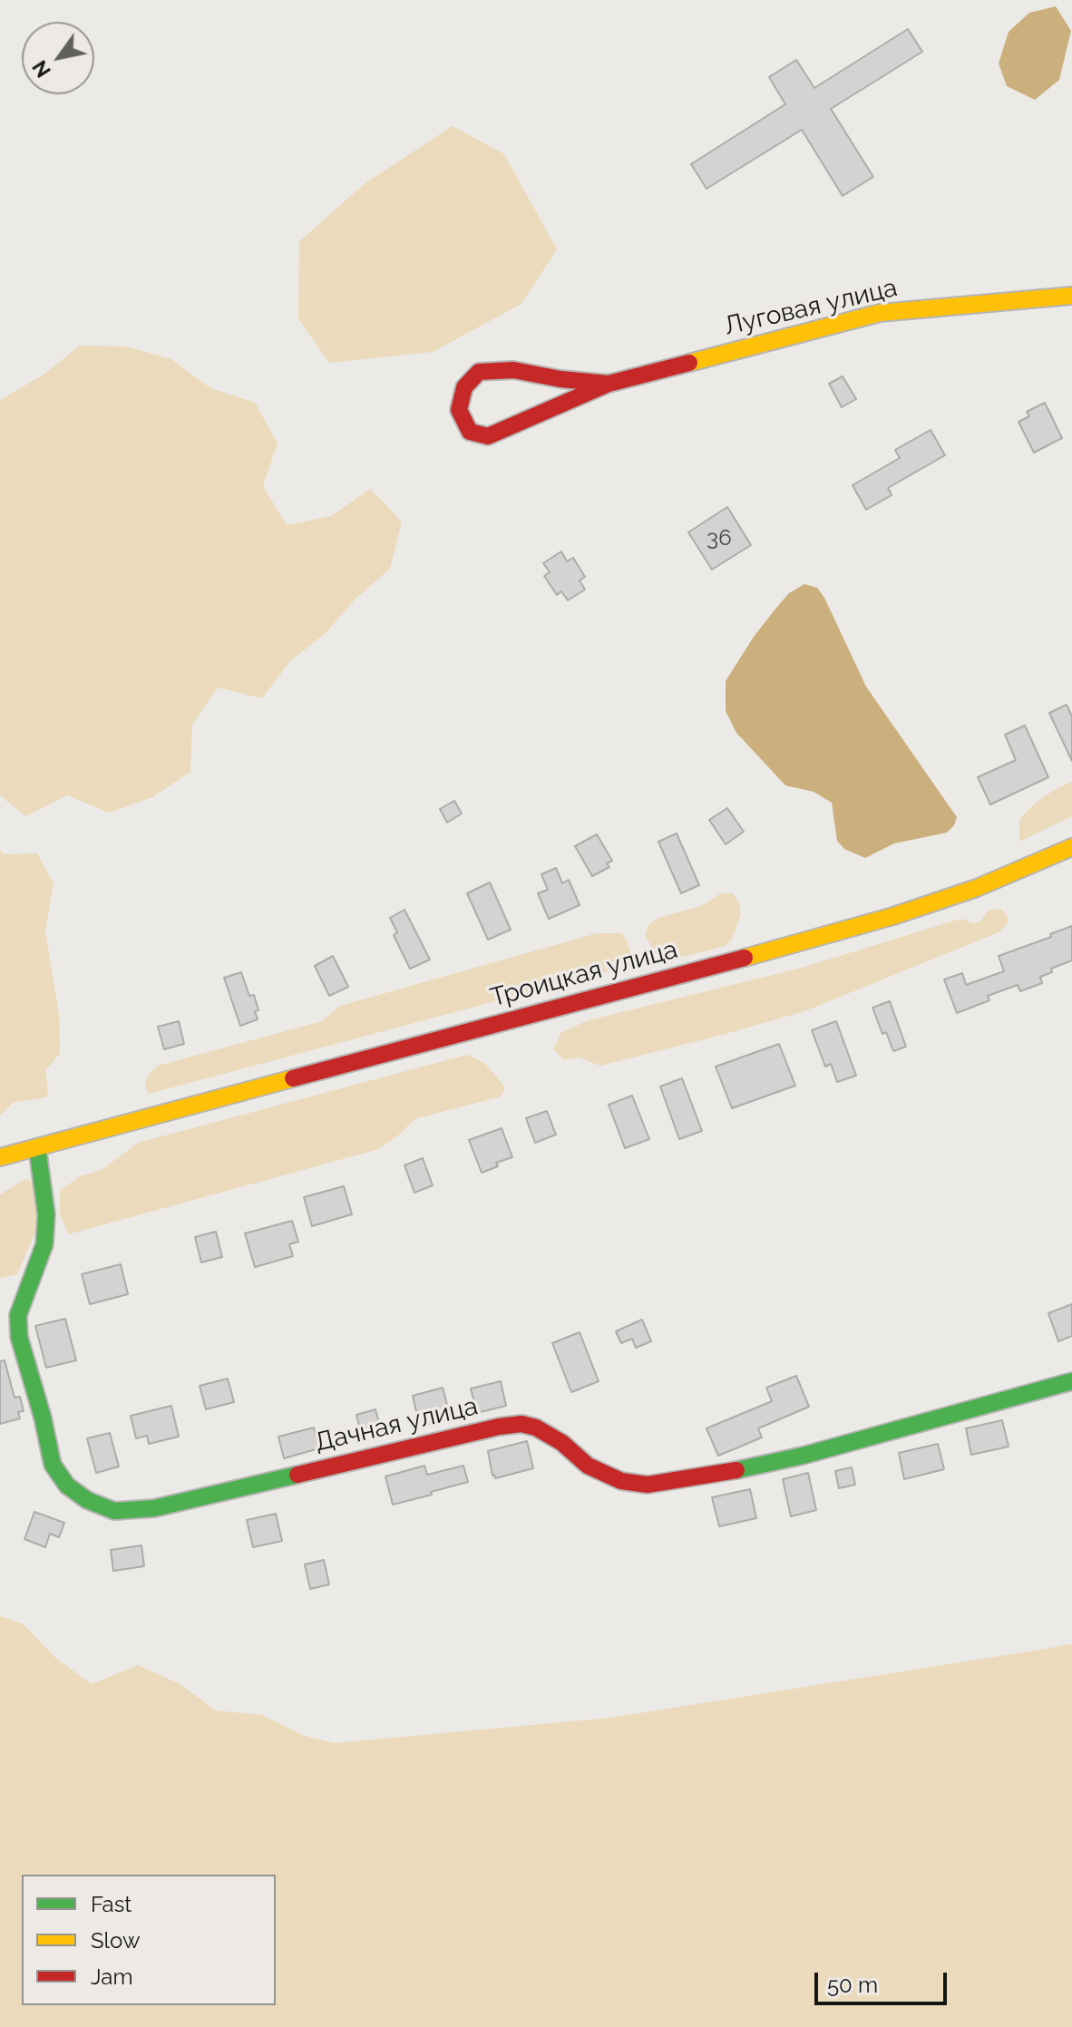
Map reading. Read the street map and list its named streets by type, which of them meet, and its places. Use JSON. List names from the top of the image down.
{
  "streets": {
    "street": ["Луговая улица", "Троицкая улица", "Дачная улица"]
  },
  "crossings": [
    ["Троицкая улица", "Дачная улица"]
  ],
  "house_numbers": ["36"],
  "legend": ["Fast", "Slow", "Jam"],
  "scale_bar": "50 m",
  "north": "bottom left"
}
